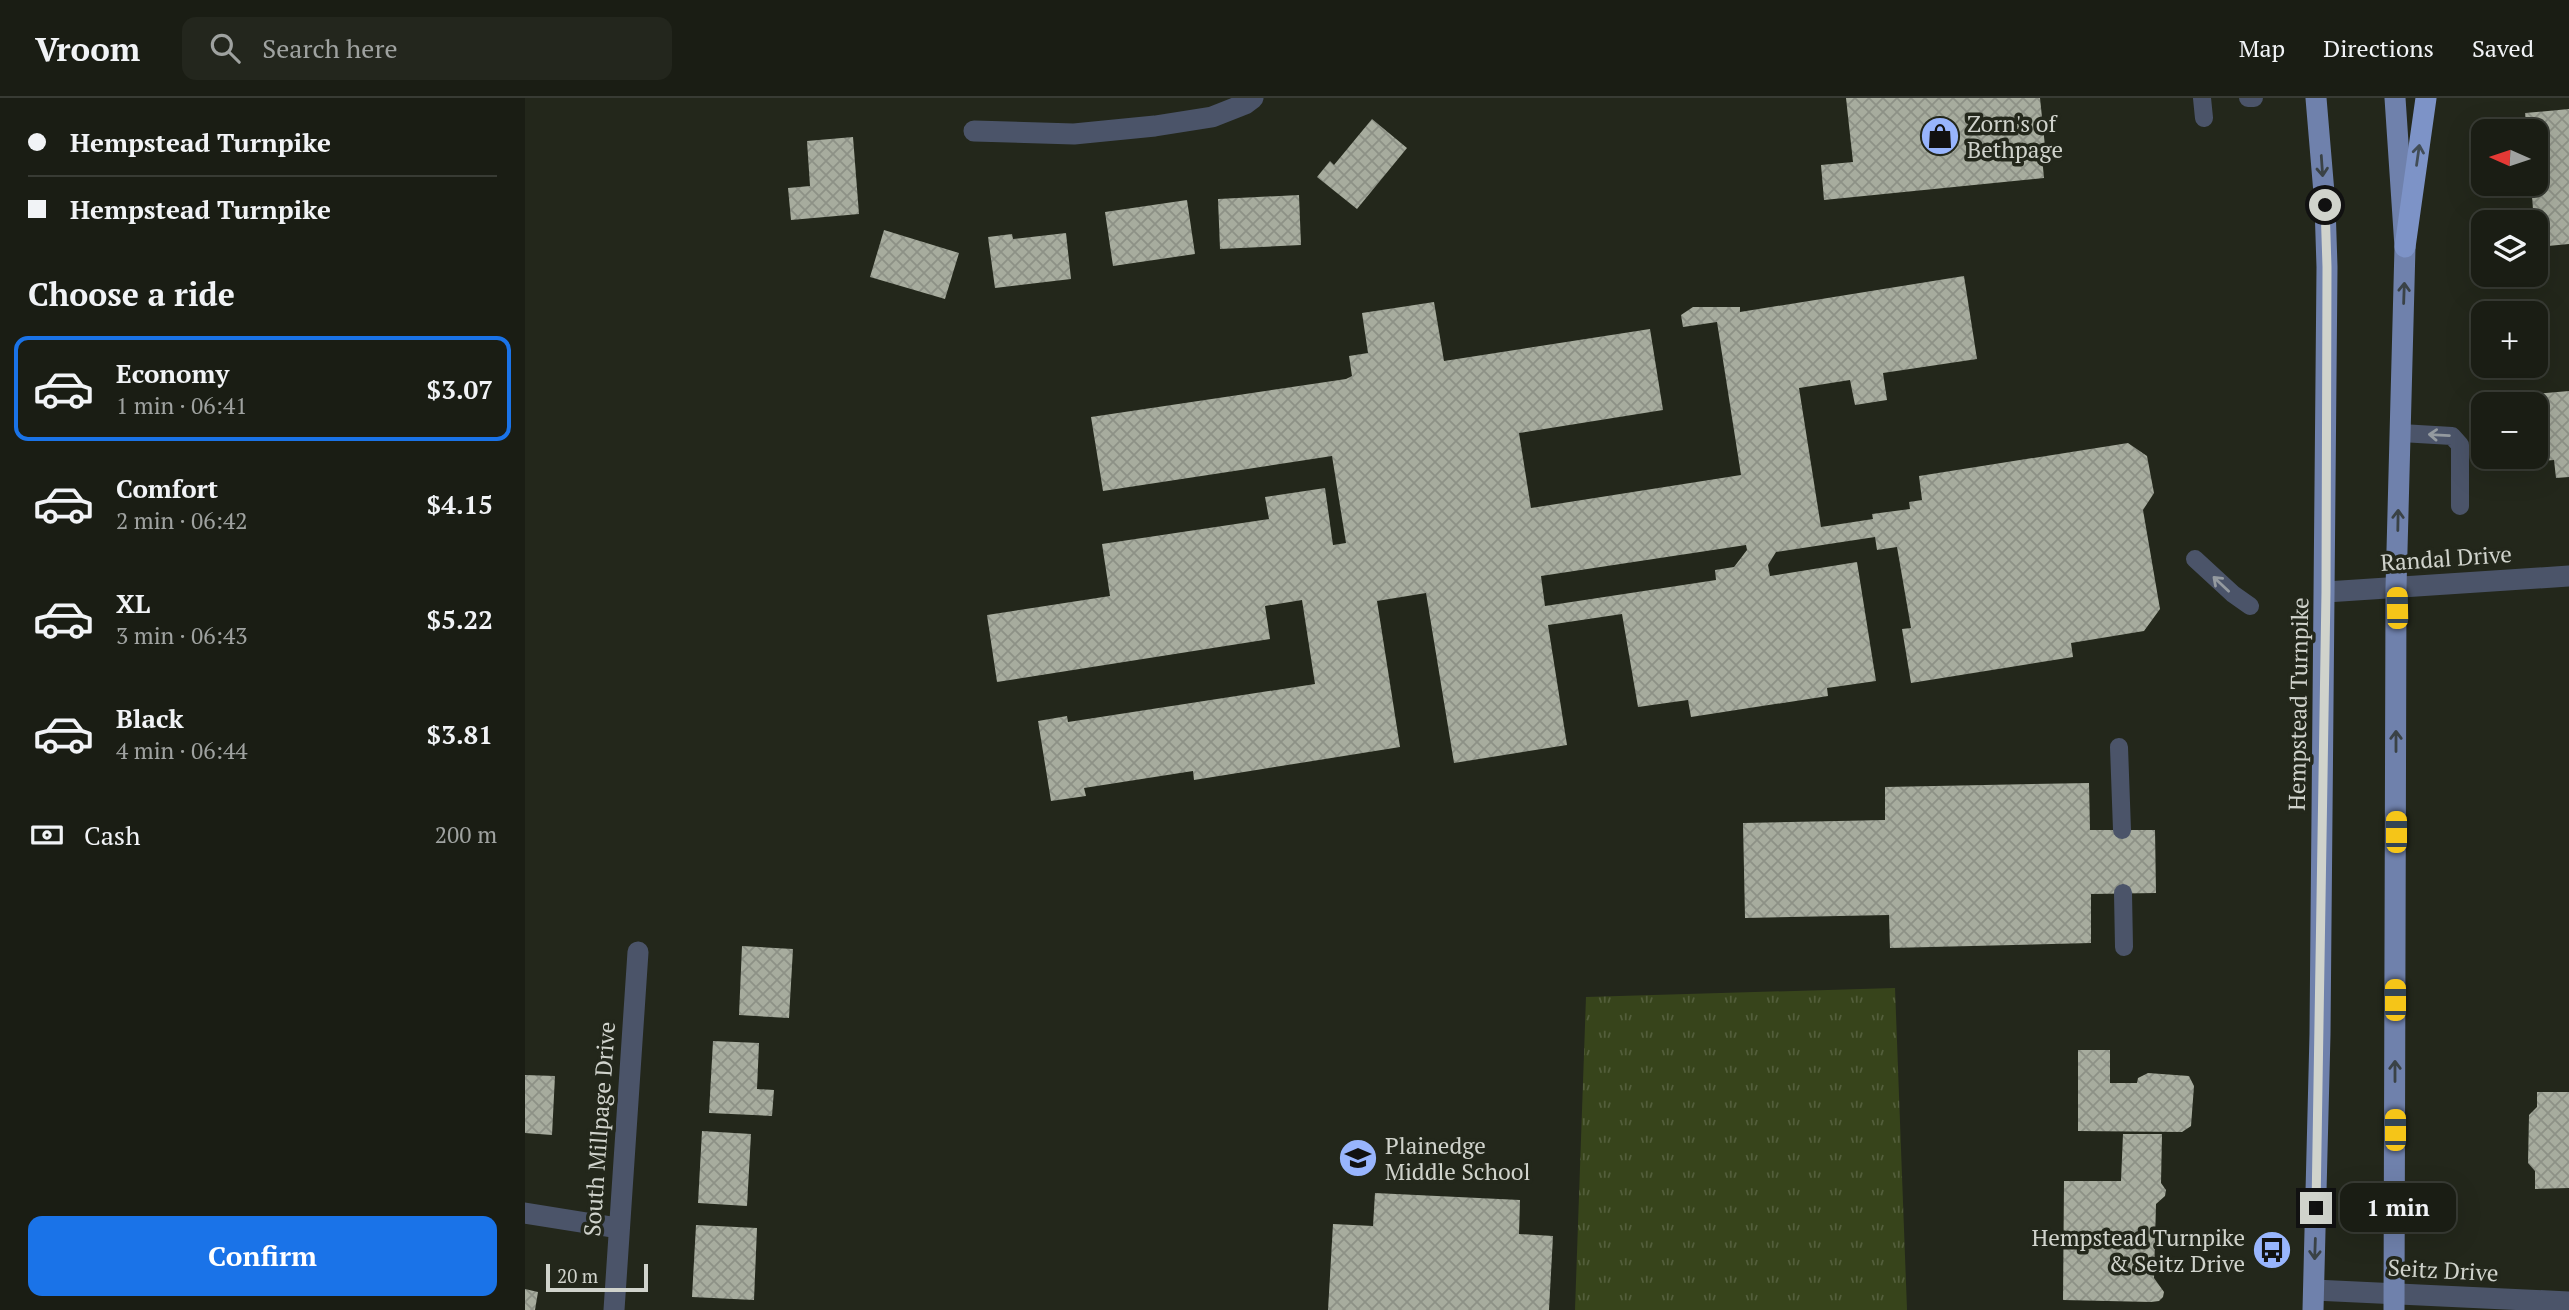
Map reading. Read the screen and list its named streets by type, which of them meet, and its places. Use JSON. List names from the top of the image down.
{
  "streets": {
    "main road": ["Hempstead Turnpike"],
    "street": ["Randal Drive", "South Millpage Drive", "Seitz Drive"]
  },
  "crossings": [
    ["Randal Drive", "Hempstead Turnpike"],
    ["Hempstead Turnpike", "Seitz Drive"]
  ],
  "places": {
    "shop": ["Zorn's of Bethpage"],
    "school or university": ["Plainedge Middle School"],
    "bus stop": ["Hempstead Turnpike & Seitz Drive"]
  },
  "scale_bar": "20 m",
  "north": "left",
  "page": {
    "header": "Vroom",
    "search": "Search here",
    "nav": ["Map", "Directions", "Saved"],
    "banner": ["Hempstead Turnpike", "Hempstead Turnpike"],
    "map_buttons": ["+", "−"],
    "heading": "Choose a ride",
    "list": [
      {
        "name": "Economy",
        "note": "1 min · 06:41",
        "value": "$3.07"
      },
      {
        "name": "Comfort",
        "note": "2 min · 06:42",
        "value": "$4.15"
      },
      {
        "name": "XL",
        "note": "3 min · 06:43",
        "value": "$5.22"
      },
      {
        "name": "Black",
        "note": "4 min · 06:44",
        "value": "$3.81"
      }
    ],
    "pay": ["Cash", "200 m"],
    "bubble": "1 min",
    "buttons": "Confirm",
    "scale": "20 m"
  }
}
